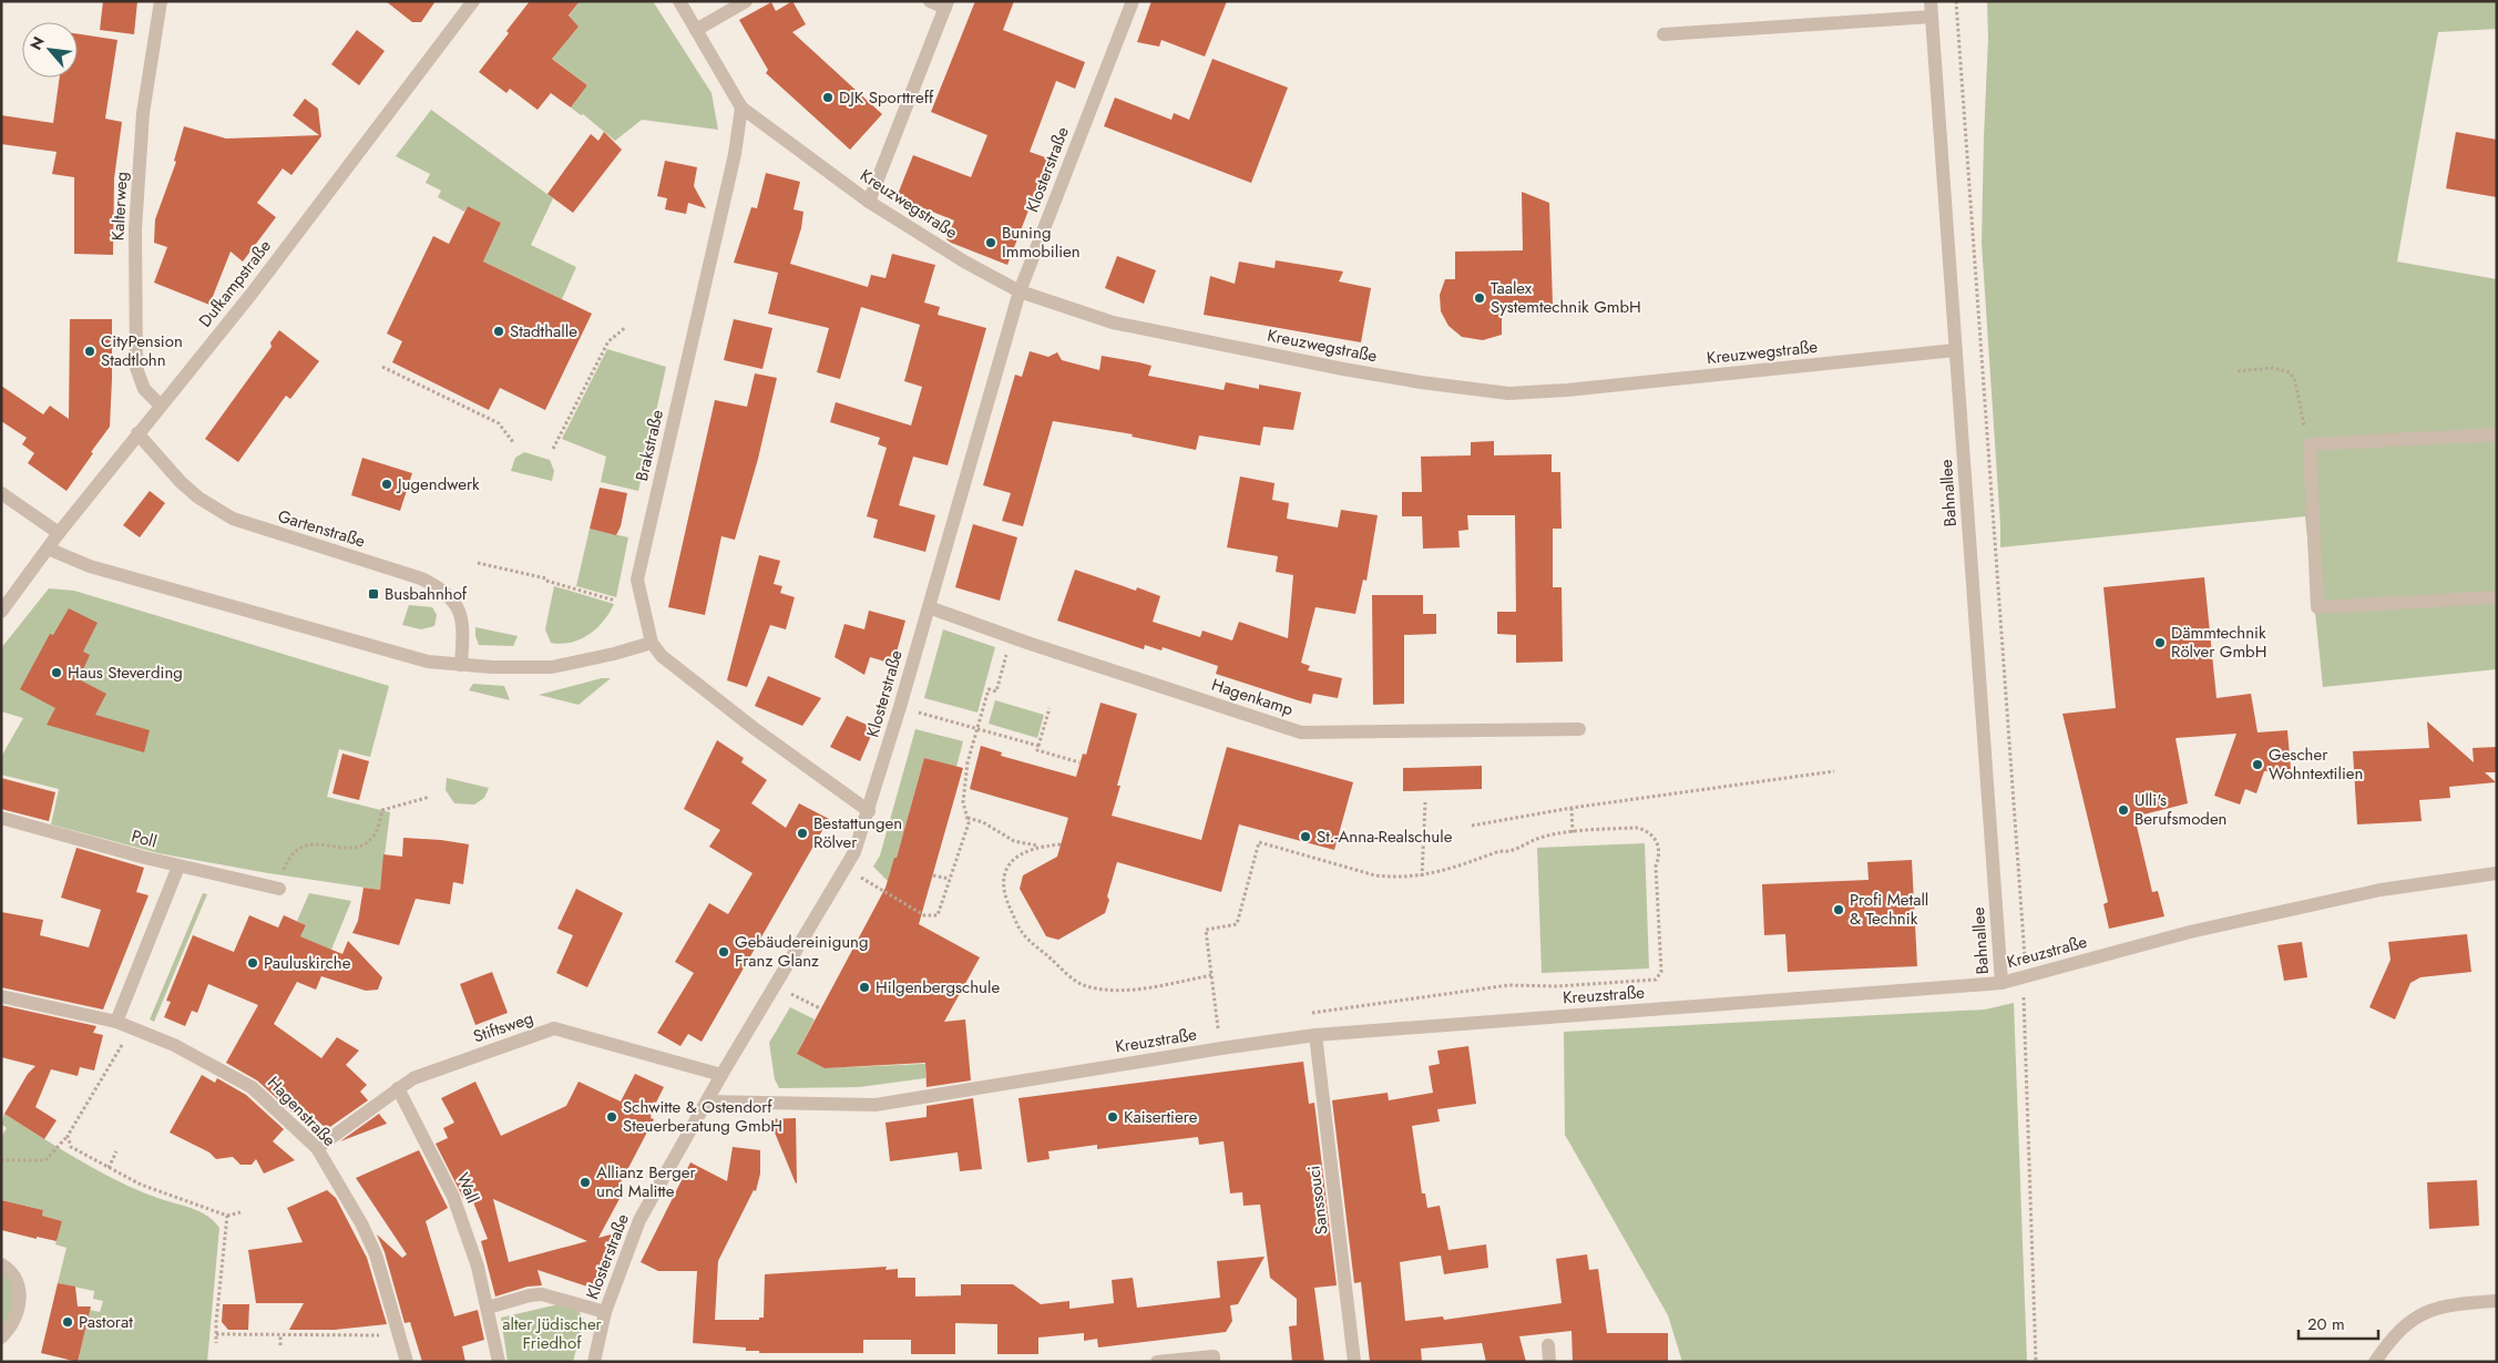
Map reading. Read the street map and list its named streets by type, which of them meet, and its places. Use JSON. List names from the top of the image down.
{
  "streets": {
    "street": [
      "Klosterstraße",
      "Kreuzwegstraße",
      "Kalterweg",
      "Dufkampstraße",
      "Brakstraße",
      "Bahnallee",
      "Gartenstraße",
      "Hagenkamp",
      "Poll",
      "Kreuzstraße",
      "Stiftsweg",
      "Hagenstraße",
      "Wall",
      "Sanssouci"
    ]
  },
  "crossings": [
    ["Klosterstraße", "Kreuzwegstraße"],
    ["Klosterstraße", "Brakstraße"],
    ["Klosterstraße", "Hagenkamp"],
    ["Klosterstraße", "Kreuzstraße"],
    ["Klosterstraße", "Stiftsweg"],
    ["Kreuzwegstraße", "Brakstraße"],
    ["Kreuzwegstraße", "Bahnallee"],
    ["Kalterweg", "Dufkampstraße"],
    ["Dufkampstraße", "Gartenstraße"],
    ["Bahnallee", "Kreuzstraße"],
    ["Kreuzstraße", "Sanssouci"],
    ["Stiftsweg", "Hagenstraße"],
    ["Stiftsweg", "Wall"]
  ],
  "parks": ["alter Jüdischer Friedhof"],
  "places": {
    "other": [
      "DJK Sporttreff",
      "Buning Immobilien",
      "Taalex Systemtechnik GmbH",
      "Stadthalle",
      "CityPension Stadtlohn",
      "Jugendwerk",
      "Dämmtechnik Rölver GmbH",
      "Haus Steverding",
      "Gescher Wohntextilien",
      "Ulli's Berufsmoden",
      "Bestattungen Rölver",
      "St.-Anna-Realschule",
      "Profi Metall & Technik",
      "Gebäudereinigung Franz Glanz",
      "Pauluskirche",
      "Hilgenbergschule",
      "Schwitte & Ostendorf Steuerberatung GmbH",
      "Kaisertiere",
      "Allianz Berger und Malitte",
      "Pastorat"
    ],
    "transit": ["Busbahnhof"]
  },
  "scale_bar": "20 m",
  "north": "top left"
}
